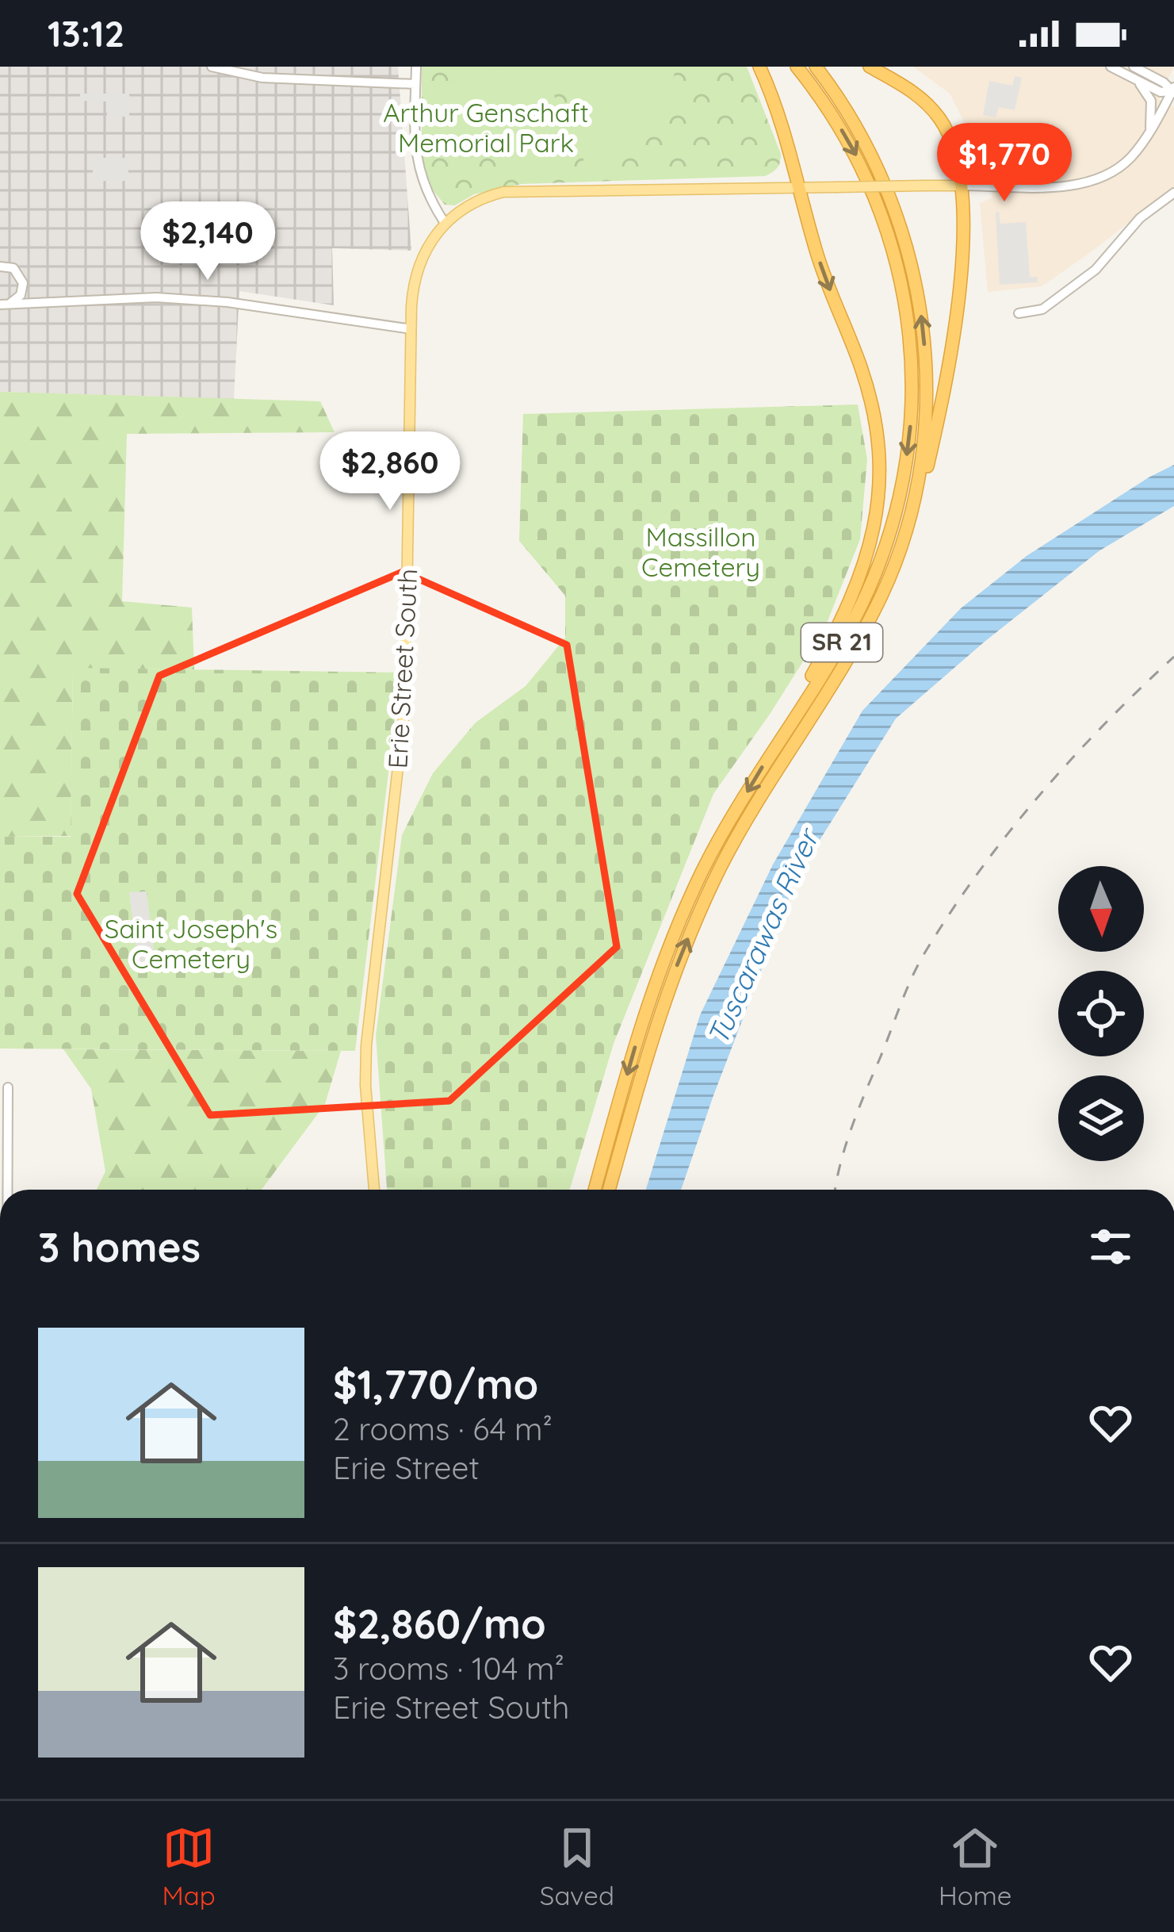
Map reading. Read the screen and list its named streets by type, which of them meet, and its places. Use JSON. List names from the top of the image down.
{
  "streets": {
    "highway": ["SR 21"],
    "main road": ["Erie Street South"]
  },
  "water": ["Tuscarawas River"],
  "parks": ["Arthur Genschaft Memorial Park", "Massillon Cemetery", "Saint Joseph's Cemetery"],
  "north": "bottom",
  "page": {
    "status": "13:12",
    "price": ["$1,770", "$2,140", "$2,860"],
    "heading": "3 homes",
    "list": [
      {
        "name": "$1,770/mo",
        "note": "2 rooms · 64 m² · Erie Street"
      },
      {
        "name": "$2,860/mo",
        "note": "3 rooms · 104 m² · Erie Street South"
      }
    ],
    "tabs": ["Map", "Saved", "Home"]
  }
}
